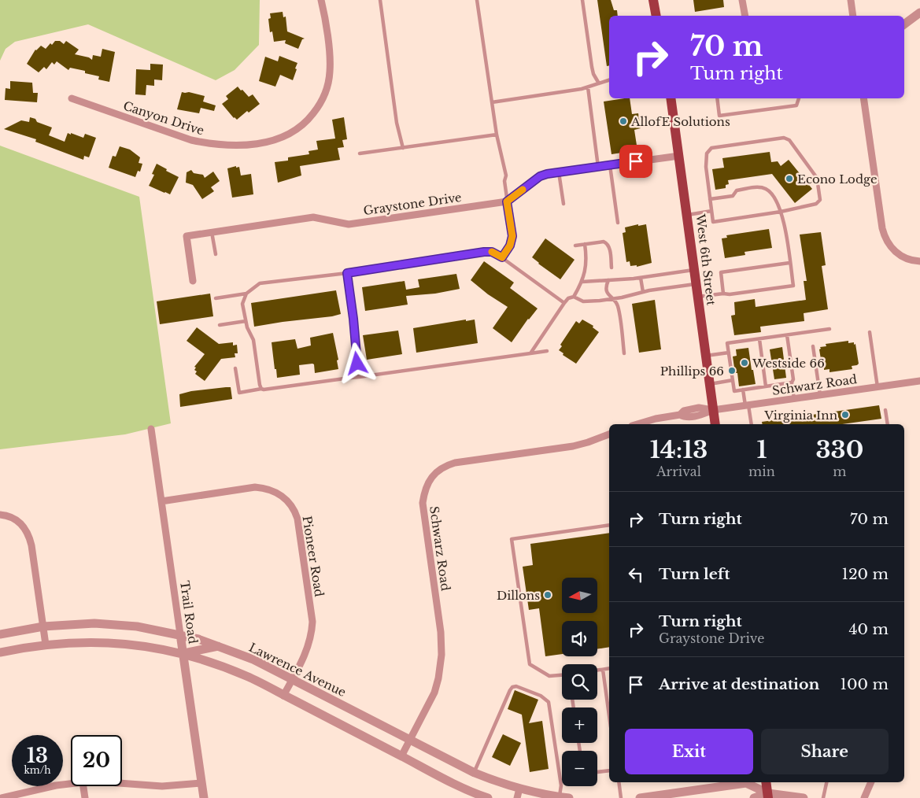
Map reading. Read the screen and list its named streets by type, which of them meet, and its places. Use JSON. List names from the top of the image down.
{
  "streets": {
    "main road": ["West 6th Street"],
    "street": [
      "Canyon Drive",
      "Graystone Drive",
      "Schwarz Road",
      "Pioneer Road",
      "Trail Road",
      "Lawrence Avenue"
    ]
  },
  "crossings": [
    ["Graystone Drive", "West 6th Street"],
    ["West 6th Street", "Schwarz Road"],
    ["Schwarz Road", "Lawrence Avenue"],
    ["Pioneer Road", "Trail Road"],
    ["Pioneer Road", "Lawrence Avenue"],
    ["Trail Road", "Lawrence Avenue"]
  ],
  "places": [
    "AllofE Solutions",
    "Econo Lodge",
    "Westside 66",
    "Phillips 66",
    "Virginia Inn",
    "Dillons"
  ],
  "north": "left",
  "page": {
    "turn": ["70 m", "Turn right"],
    "eta": [
      "14:13",
      "Arrival",
      "1",
      "min",
      "330",
      "m"
    ],
    "list": [
      {
        "name": "Turn right",
        "value": "70 m"
      },
      {
        "name": "Turn left",
        "value": "120 m"
      },
      {
        "name": "Turn right",
        "note": "Graystone Drive",
        "value": "40 m"
      },
      {
        "name": "Arrive at destination",
        "value": "100 m"
      }
    ],
    "map_buttons": ["+", "−"],
    "buttons": ["Exit", "Share"],
    "speed": "13 km/h",
    "limit": "20"
  }
}
